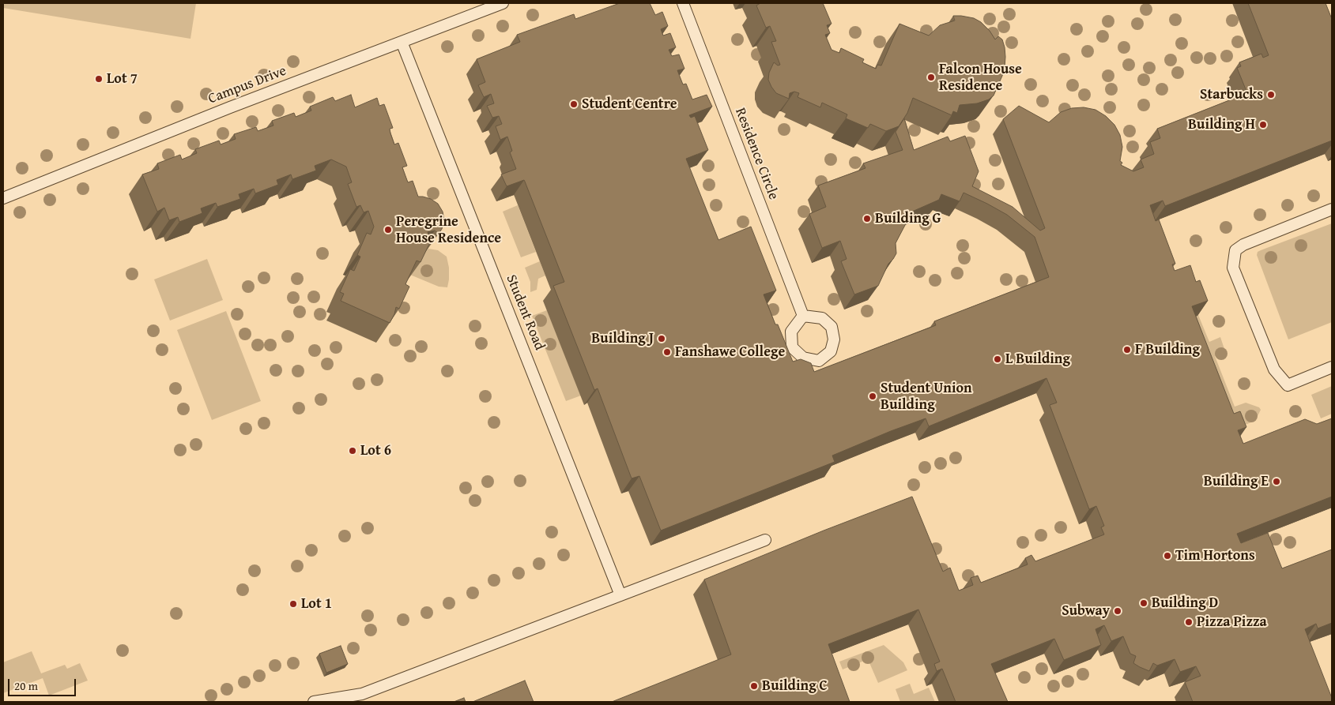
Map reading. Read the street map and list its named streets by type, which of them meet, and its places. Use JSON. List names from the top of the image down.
{
  "streets": {
    "lane": ["Campus Drive", "Residence Circle", "Student Road"]
  },
  "crossings": [
    ["Campus Drive", "Student Road"]
  ],
  "places": [
    "Falcon House Residence",
    "Lot 7",
    "Starbucks",
    "Student Centre",
    "Building H",
    "Building G",
    "Peregrine House Residence",
    "Building J",
    "F Building",
    "Fanshawe College",
    "L Building",
    "Student Union Building",
    "Lot 6",
    "Building E",
    "Tim Hortons",
    "Building D",
    "Lot 1",
    "Subway",
    "Pizza Pizza",
    "Building C"
  ],
  "scale_bar": "20 m"
}
